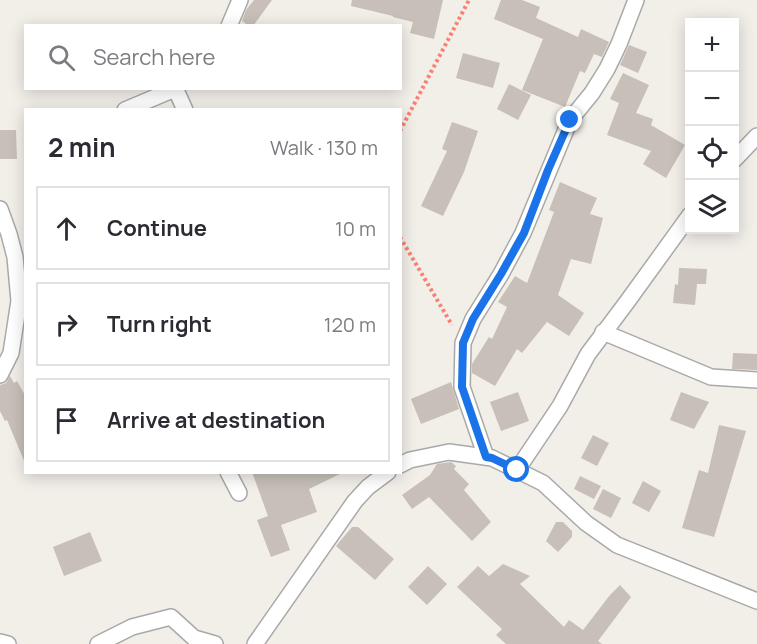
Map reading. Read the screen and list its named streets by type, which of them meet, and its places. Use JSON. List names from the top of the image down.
{
  "page": {
    "map_buttons": ["+", "−"],
    "search": "Search here",
    "heading": ["2 min", "Walk · 130 m"],
    "list": [
      ["Continue", "10 m"],
      ["Turn right", "120 m"],
      "Arrive at destination"
    ]
  }
}
